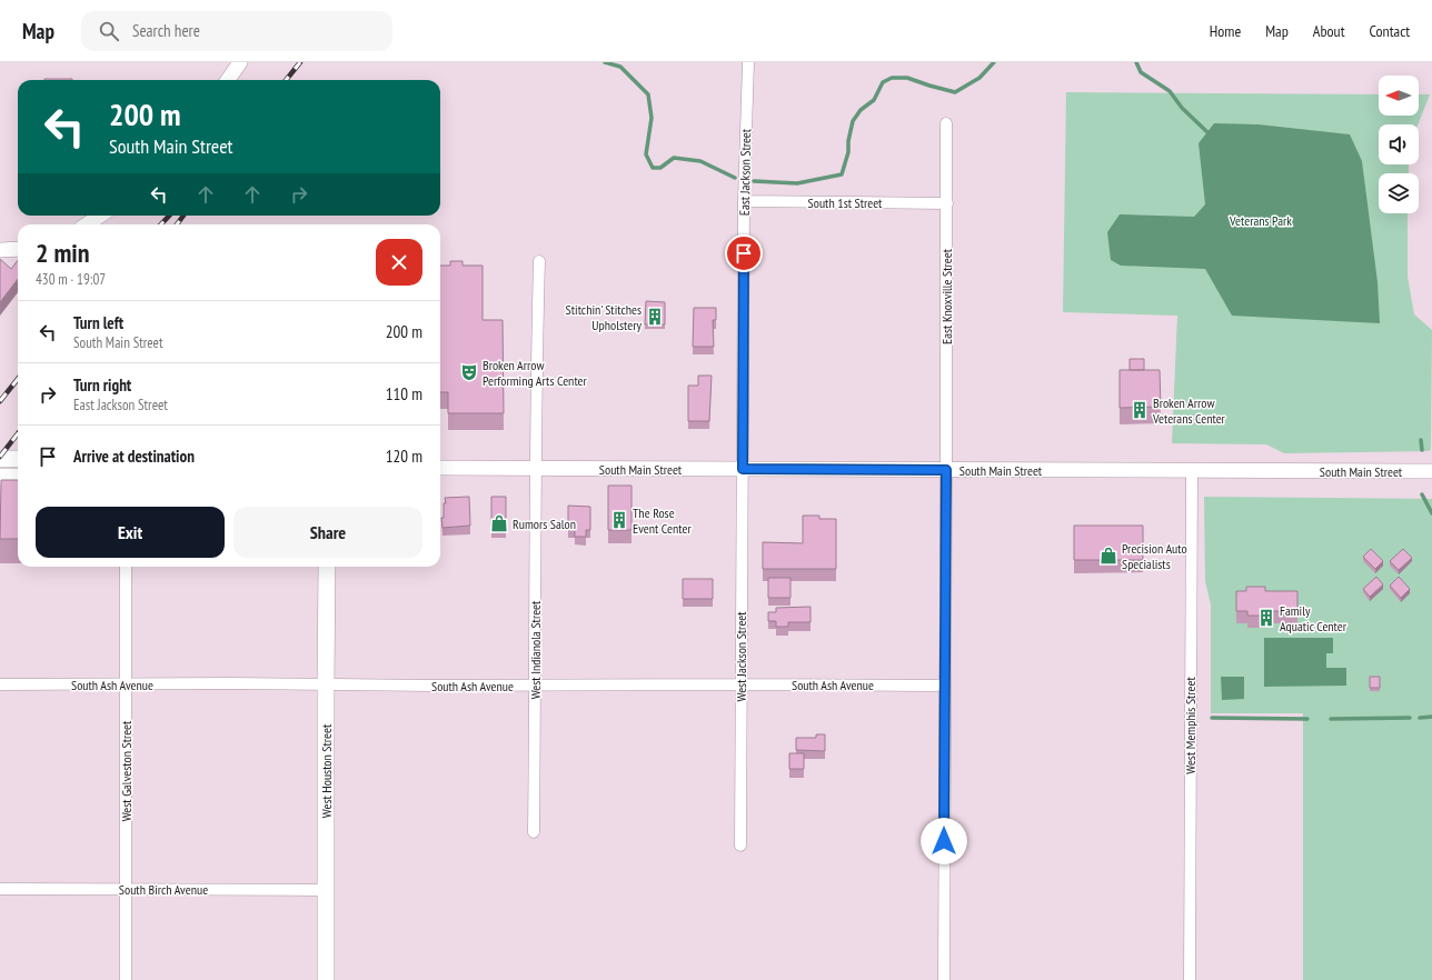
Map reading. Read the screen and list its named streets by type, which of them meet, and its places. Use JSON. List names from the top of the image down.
{
  "streets": {
    "main road": ["West Houston Street"],
    "street": [
      "East Jackson Street",
      "South 1st Street",
      "East Knoxville Street",
      "South Main Street",
      "West Indianola Street",
      "West Jackson Street",
      "South Ash Avenue",
      "West Memphis Street",
      "West Galveston Street",
      "South Birch Avenue"
    ]
  },
  "crossings": [
    ["East Jackson Street", "South 1st Street"],
    ["East Jackson Street", "South Main Street"],
    ["East Jackson Street", "West Jackson Street"],
    ["South 1st Street", "East Knoxville Street"],
    ["East Knoxville Street", "South Main Street"],
    ["East Knoxville Street", "South Ash Avenue"],
    ["South Main Street", "West Indianola Street"],
    ["South Main Street", "West Jackson Street"],
    ["South Main Street", "West Memphis Street"],
    ["West Indianola Street", "South Ash Avenue"],
    ["West Jackson Street", "South Ash Avenue"],
    ["South Ash Avenue", "West Galveston Street"],
    ["South Ash Avenue", "West Houston Street"],
    ["West Galveston Street", "South Birch Avenue"],
    ["West Houston Street", "South Birch Avenue"]
  ],
  "parks": ["Veterans Park"],
  "places": {
    "building": [
      "Stitchin' Stitches Upholstery",
      "Broken Arrow Veterans Center",
      "The Rose Event Center",
      "Family Aquatic Center"
    ],
    "theatre": ["Broken Arrow Performing Arts Center"],
    "shop": ["Rumors Salon", "Precision Auto Specialists"]
  },
  "north": "left",
  "page": {
    "header": "Map",
    "search": "Search here",
    "nav": [
      "Home",
      "Map",
      "About",
      "Contact"
    ],
    "turn": ["200 m", "South Main Street"],
    "heading": ["2 min", "430 m · 19:07"],
    "list": [
      {
        "name": "Turn left",
        "note": "South Main Street",
        "value": "200 m"
      },
      {
        "name": "Turn right",
        "note": "East Jackson Street",
        "value": "110 m"
      },
      {
        "name": "Arrive at destination",
        "value": "120 m"
      }
    ],
    "buttons": ["Exit", "Share"]
  }
}
